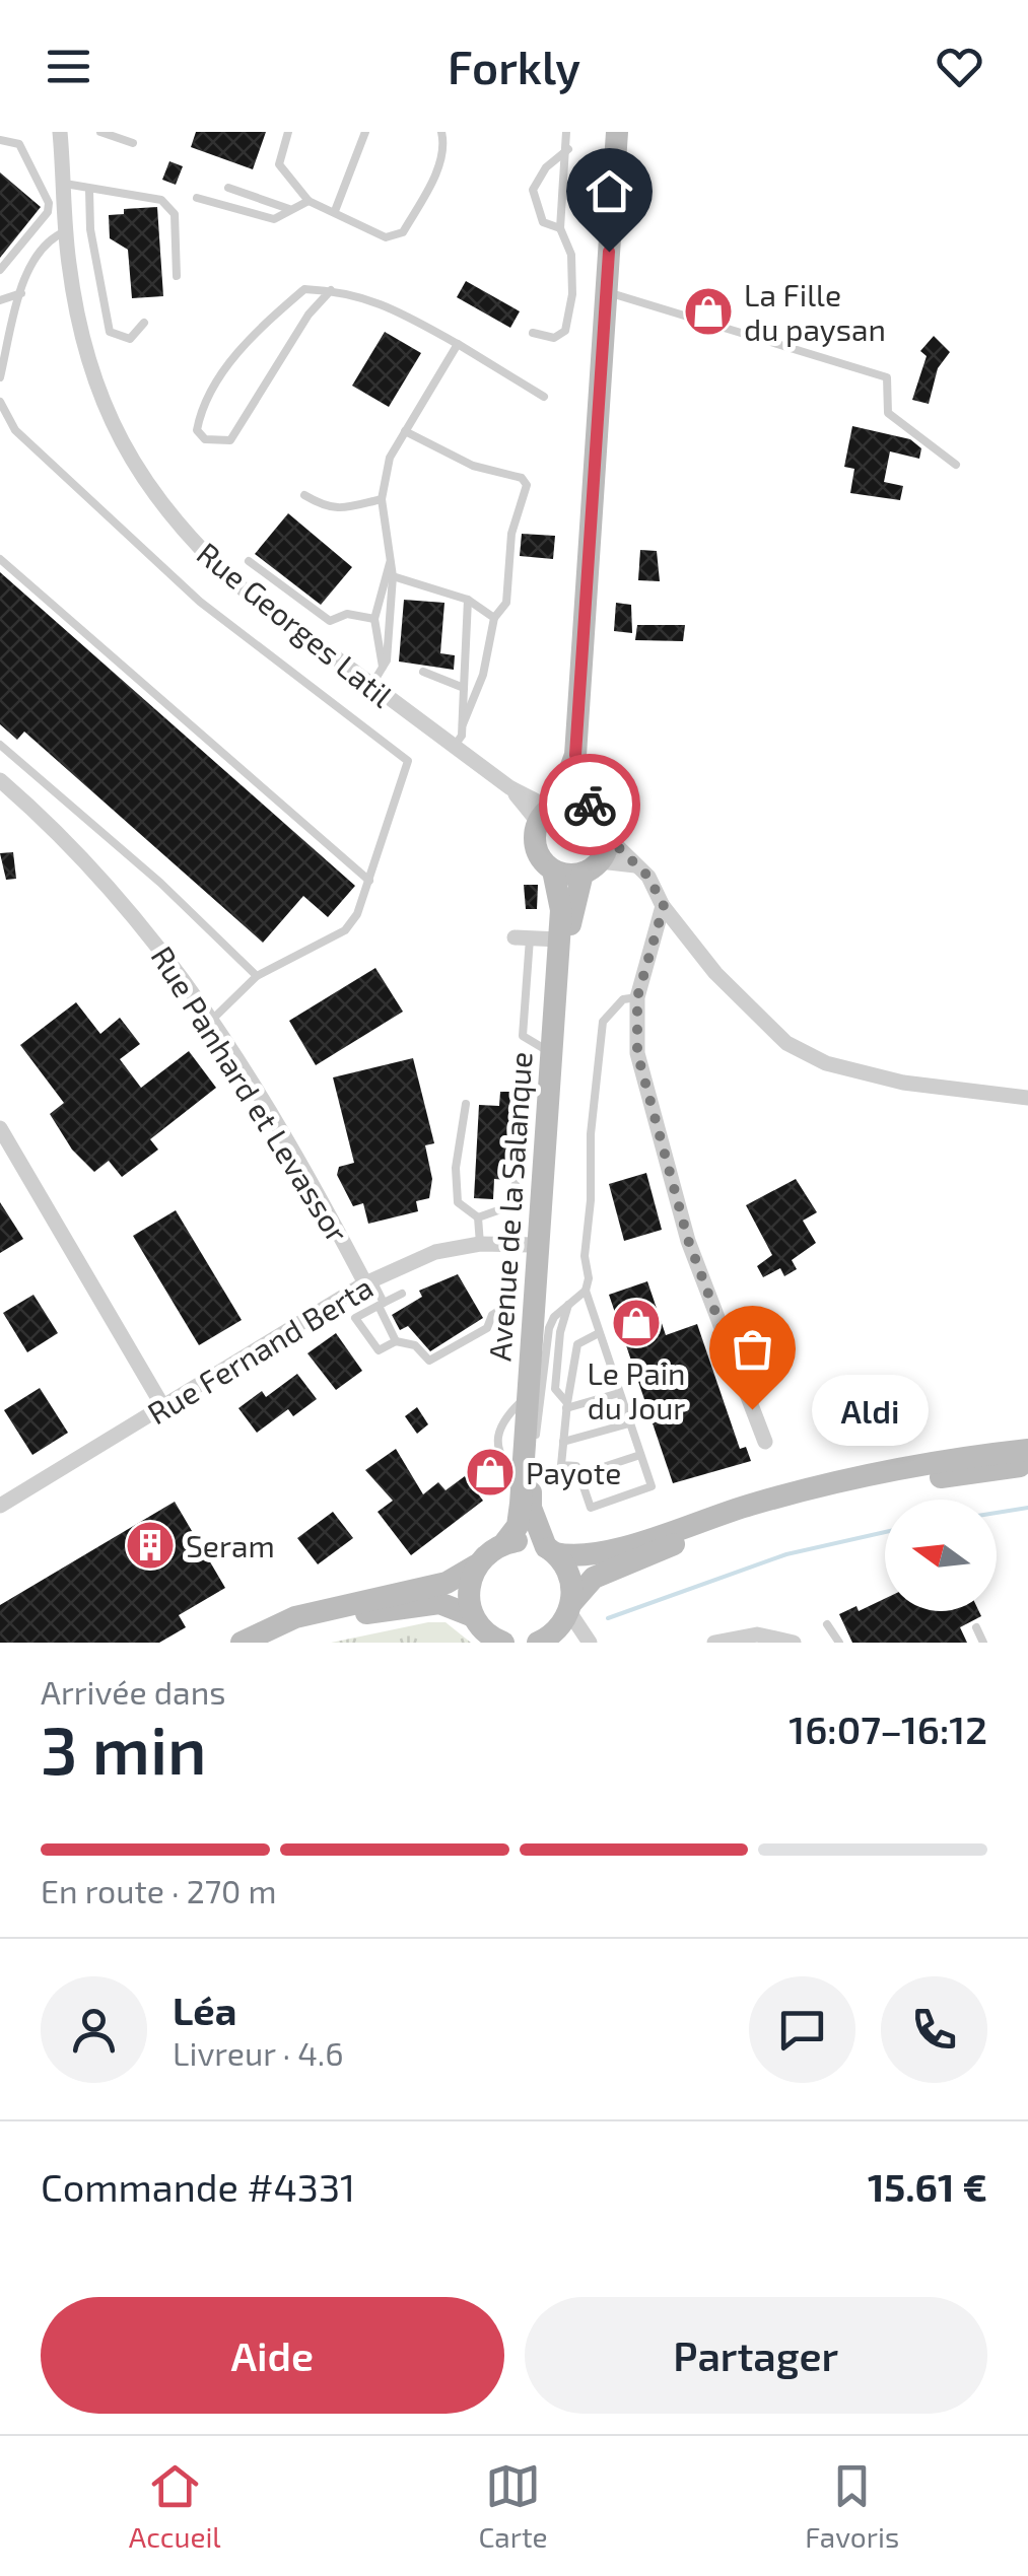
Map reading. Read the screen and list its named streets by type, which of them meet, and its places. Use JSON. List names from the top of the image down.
{
  "streets": {
    "main road": ["Avenue de la Salanque"],
    "street": ["Rue Georges Latil", "Rue Panhard et Levassor", "Rue Fernand Berta"]
  },
  "crossings": [
    ["Rue Georges Latil", "Avenue de la Salanque"],
    ["Rue Panhard et Levassor", "Rue Fernand Berta"],
    ["Avenue de la Salanque", "Rue Fernand Berta"]
  ],
  "places": {
    "shop": ["La Fille du paysan", "Le Pain du Jour", "Payote"],
    "other": ["Aldi"],
    "building": ["Seram"]
  },
  "north": "left",
  "page": {
    "header": "Forkly",
    "bubble": "Aldi",
    "heading": ["3 min", "Arrivée dans", "16:07–16:12"],
    "panel": [
      "Léa",
      "Livreur · 4.6",
      "Commande #4331",
      "15.61 €"
    ],
    "bar": "En route · 270 m",
    "buttons": ["Aide", "Partager"],
    "tabs": ["Accueil", "Carte", "Favoris"]
  }
}
